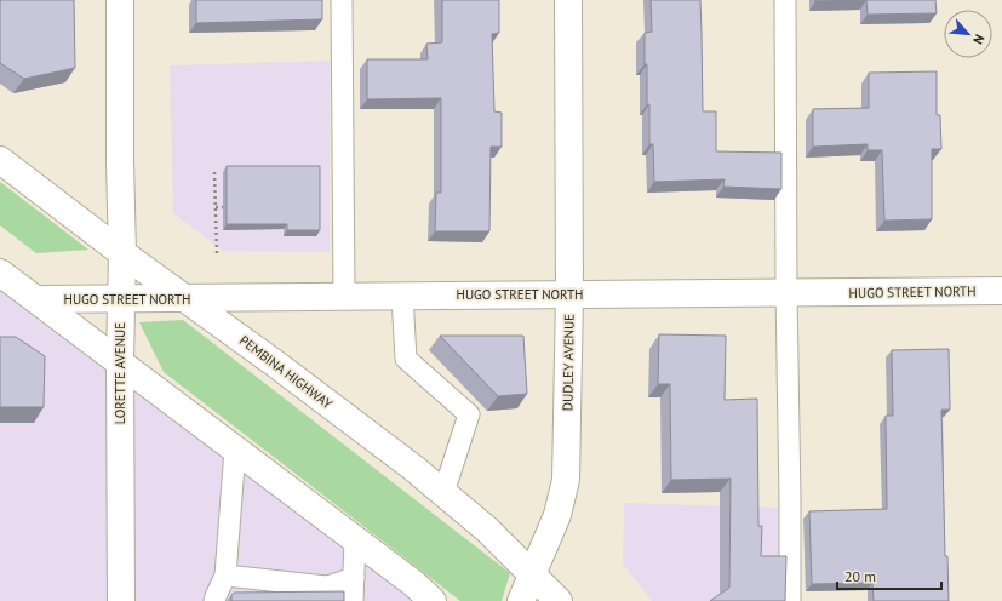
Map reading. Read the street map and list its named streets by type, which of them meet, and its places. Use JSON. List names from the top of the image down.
{
  "streets": {
    "street": [
      "HUGO STREET NORTH",
      "DUDLEY AVENUE",
      "PEMBINA HIGHWAY",
      "LORETTE AVENUE"
    ]
  },
  "crossings": [
    ["HUGO STREET NORTH", "DUDLEY AVENUE"],
    ["HUGO STREET NORTH", "PEMBINA HIGHWAY"],
    ["HUGO STREET NORTH", "LORETTE AVENUE"],
    ["DUDLEY AVENUE", "PEMBINA HIGHWAY"],
    ["PEMBINA HIGHWAY", "LORETTE AVENUE"]
  ],
  "scale_bar": "20 m",
  "north": "bottom right"
}
